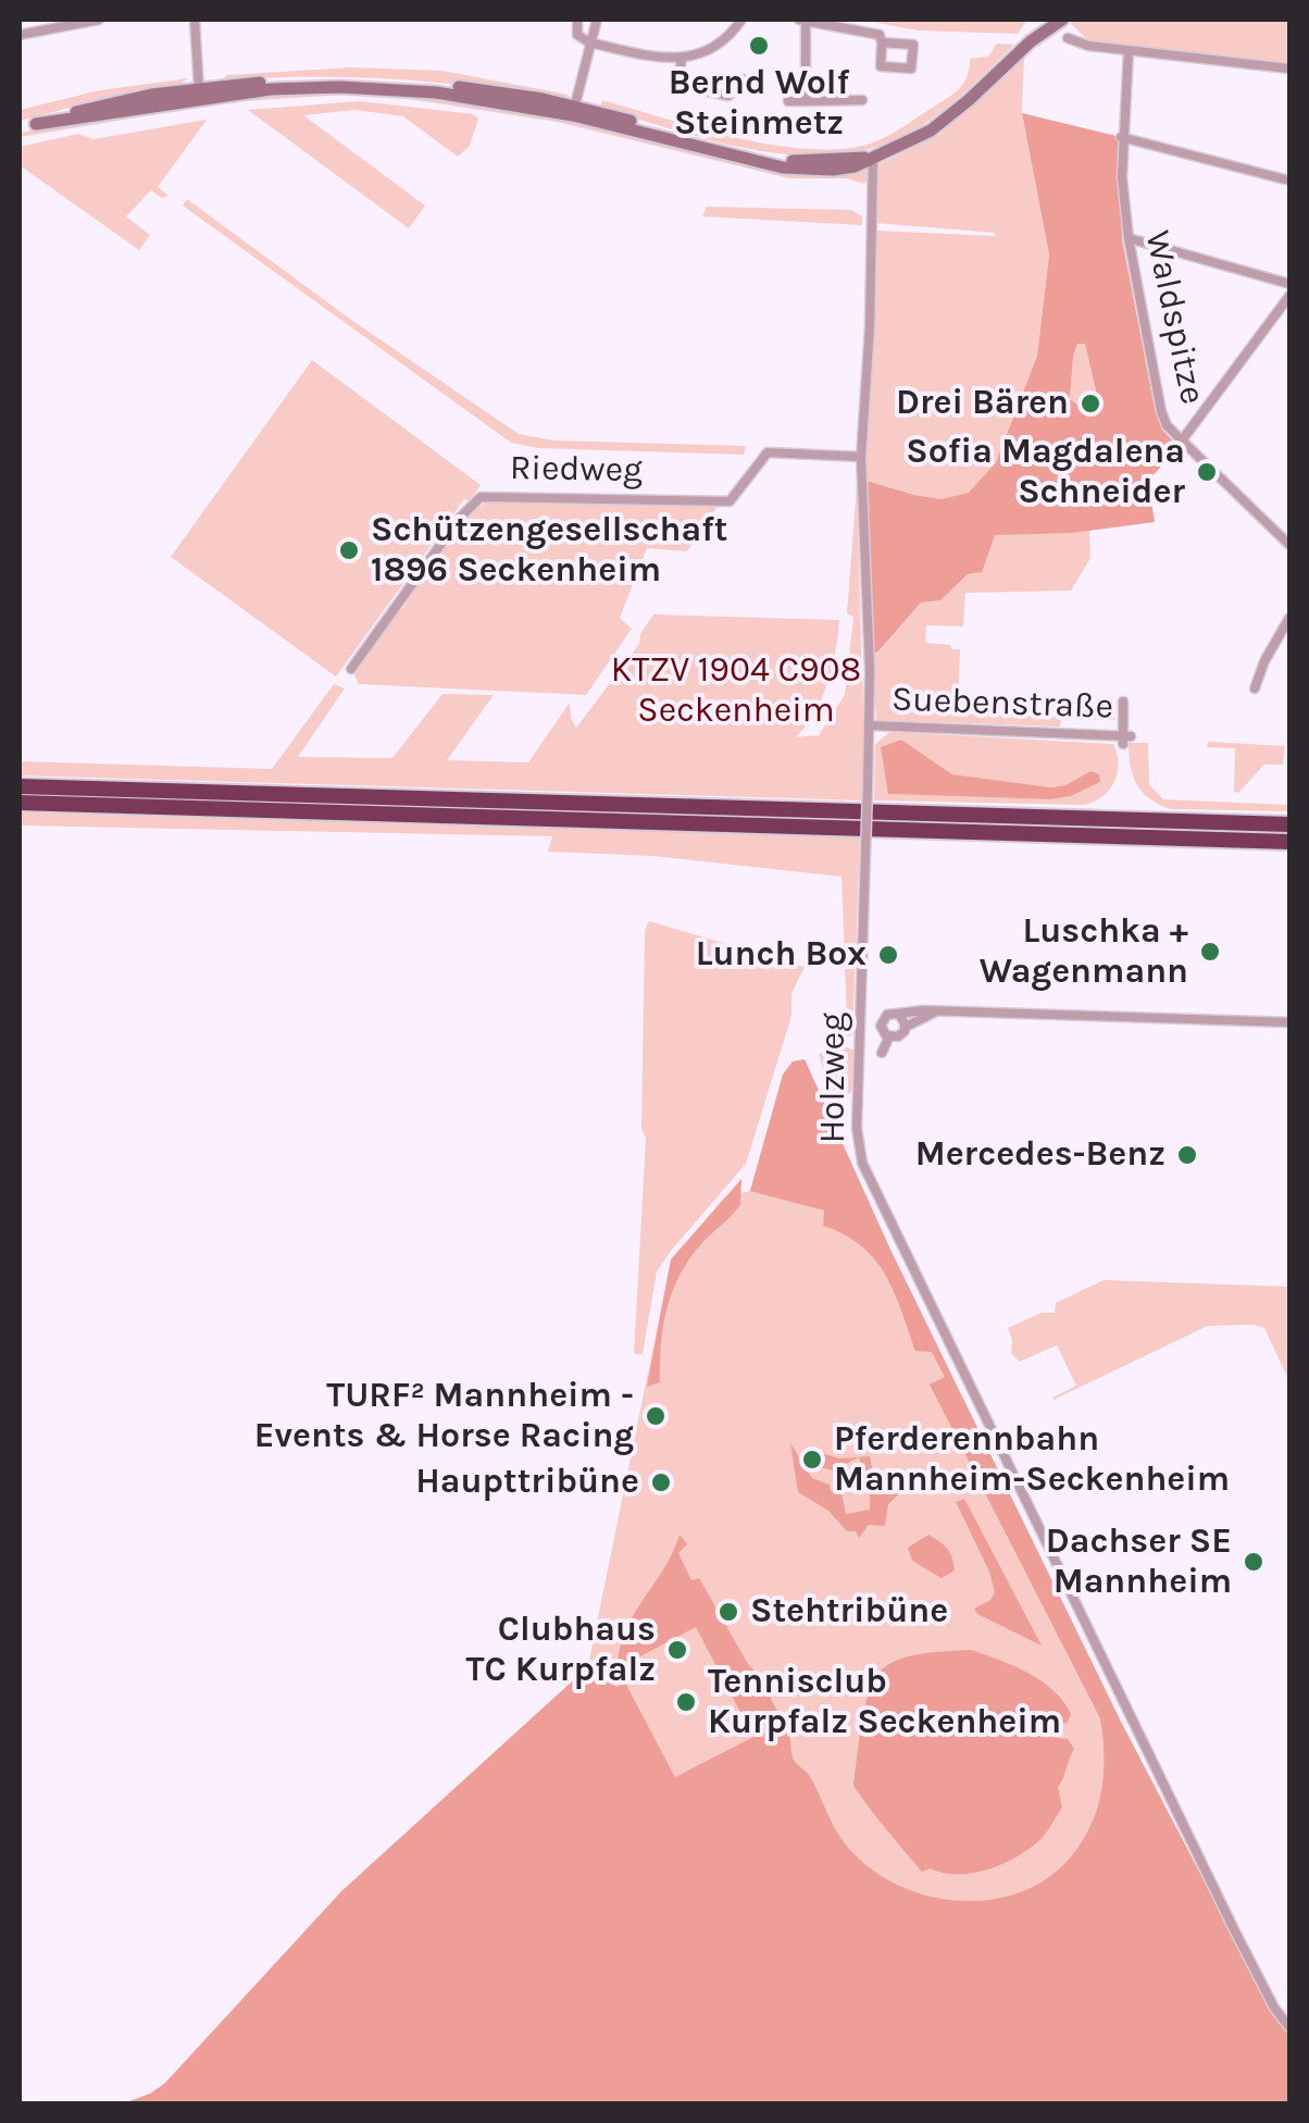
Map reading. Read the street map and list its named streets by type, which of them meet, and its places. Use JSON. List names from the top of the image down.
{
  "streets": {
    "street": [
      "Waldspitze",
      "Riedweg",
      "Suebenstraße",
      "Holzweg"
    ]
  },
  "crossings": [
    ["Riedweg", "Holzweg"],
    ["Suebenstraße", "Holzweg"]
  ],
  "parks": ["KTZV 1904 C908 Seckenheim"],
  "places": [
    "Bernd Wolf Steinmetz",
    "Drei Bären",
    "Sofia Magdalena Schneider",
    "Schützengesellschaft 1896 Seckenheim",
    "Luschka + Wagenmann",
    "Lunch Box",
    "Mercedes-Benz",
    "TURF² Mannheim - Events & Horse Racing",
    "Pferderennbahn Mannheim-Seckenheim",
    "Haupttribüne",
    "Dachser SE Mannheim",
    "Stehtribüne",
    "Clubhaus TC Kurpfalz",
    "Tennisclub Kurpfalz Seckenheim"
  ]
}
